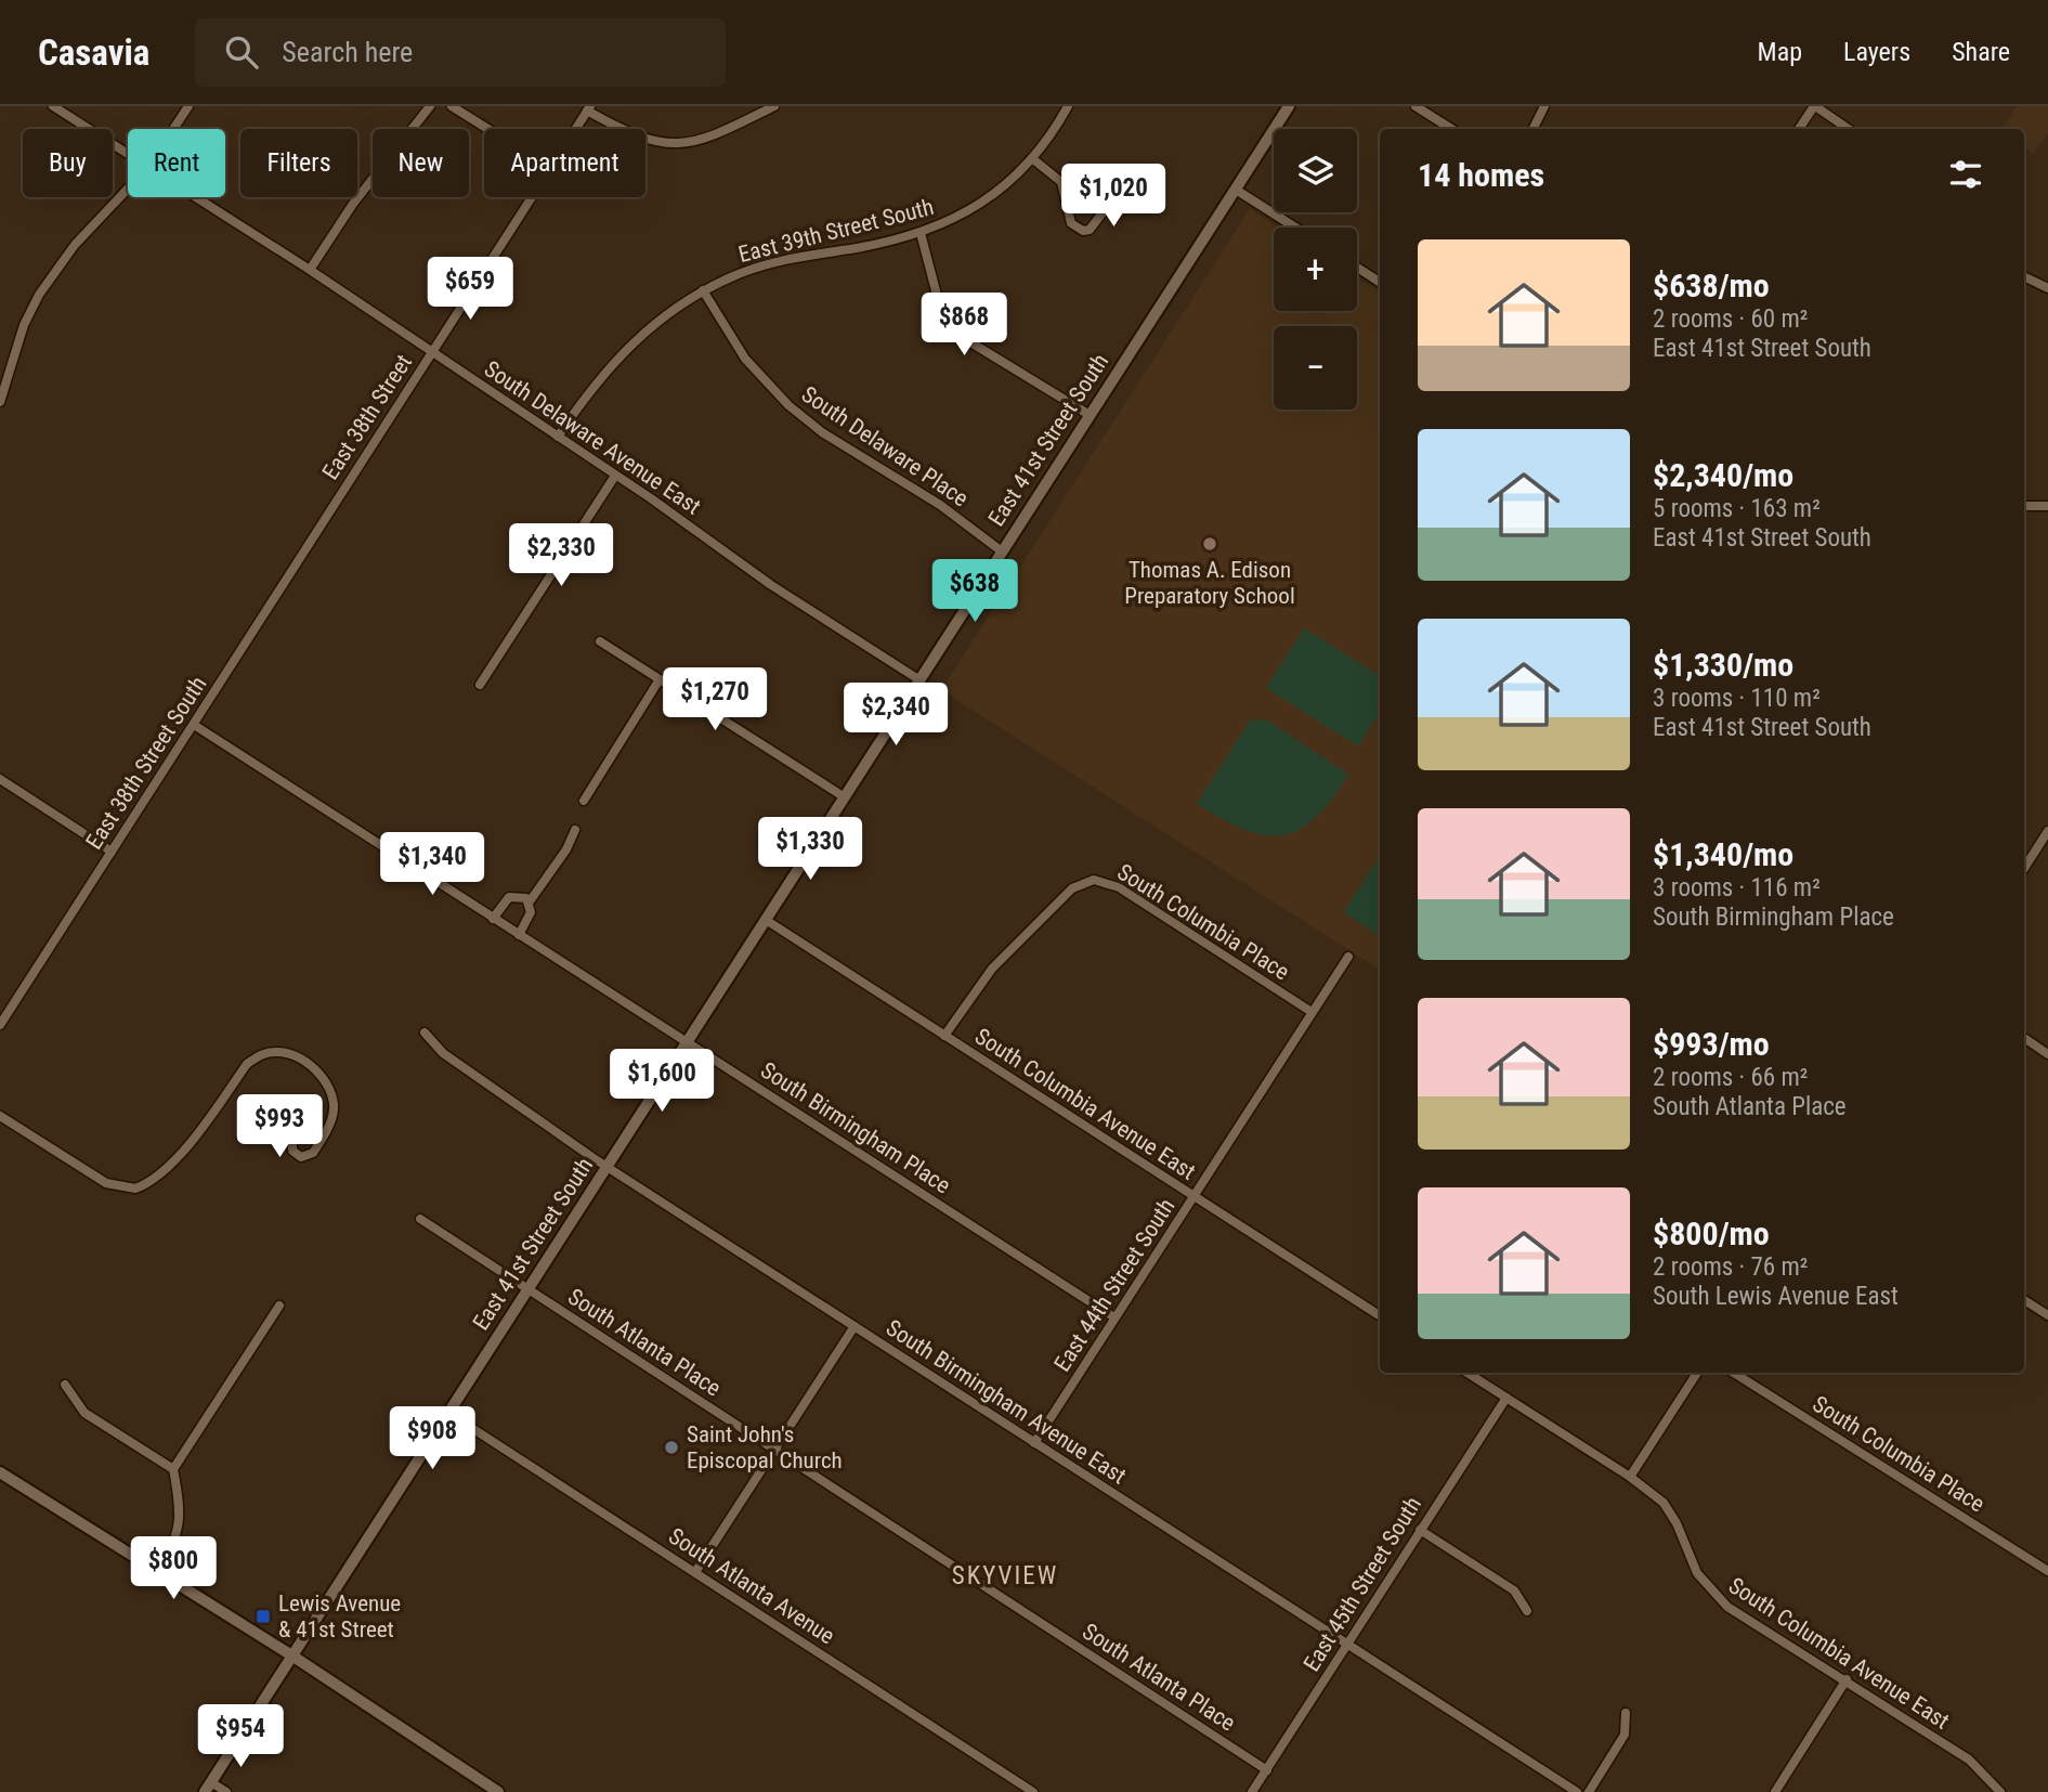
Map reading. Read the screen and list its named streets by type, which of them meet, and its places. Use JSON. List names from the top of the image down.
{
  "streets": {
    "main road": ["East 41st Street South"],
    "street": [
      "East 39th Street South",
      "East 38th Street",
      "South Delaware Avenue East",
      "South Delaware Place",
      "East 38th Street South",
      "South Columbia Place",
      "South Columbia Avenue East",
      "South Birmingham Place",
      "East 44th Street South",
      "South Atlanta Place",
      "South Birmingham Avenue East",
      "East 45th Street South",
      "South Atlanta Avenue"
    ]
  },
  "crossings": [
    ["East 39th Street South", "South Delaware Avenue East"],
    ["East 39th Street South", "South Delaware Place"],
    ["East 38th Street", "South Delaware Avenue East"],
    ["East 38th Street", "East 38th Street South"],
    ["South Delaware Avenue East", "East 41st Street South"],
    ["East 41st Street South", "South Delaware Place"],
    ["East 41st Street South", "South Columbia Avenue East"],
    ["East 41st Street South", "South Birmingham Place"],
    ["East 41st Street South", "South Atlanta Place"],
    ["East 41st Street South", "South Birmingham Avenue East"],
    ["East 41st Street South", "South Atlanta Avenue"],
    ["East 38th Street South", "South Birmingham Place"],
    ["South Columbia Place", "South Columbia Avenue East"],
    ["South Columbia Place", "East 44th Street South"],
    ["South Columbia Avenue East", "East 44th Street South"],
    ["South Columbia Avenue East", "East 45th Street South"],
    ["South Birmingham Place", "East 44th Street South"],
    ["East 44th Street South", "South Birmingham Avenue East"],
    ["South Atlanta Place", "East 45th Street South"],
    ["South Birmingham Avenue East", "East 45th Street South"]
  ],
  "districts": ["SKYVIEW"],
  "places": {
    "other": ["Thomas A. Edison Preparatory School", "Saint John's Episcopal Church"],
    "transit": ["Lewis Avenue & 41st Street"]
  },
  "page": {
    "header": "Casavia",
    "search": "Search here",
    "nav": ["Map", "Layers", "Share"],
    "map_buttons": ["+", "−"],
    "chip": [
      "Buy",
      "Rent",
      "Filters",
      "New",
      "Apartment"
    ],
    "heading": "14 homes",
    "price": [
      "$1,020",
      "$659",
      "$868",
      "$2,330",
      "$638",
      "$1,270",
      "$2,340",
      "$1,330",
      "$1,340",
      "$1,600",
      "$993",
      "$908",
      "$800",
      "$954"
    ],
    "list": [
      {
        "name": "$638/mo",
        "note": "2 rooms · 60 m² · East 41st Street South"
      },
      {
        "name": "$2,340/mo",
        "note": "5 rooms · 163 m² · East 41st Street South"
      },
      {
        "name": "$1,330/mo",
        "note": "3 rooms · 110 m² · East 41st Street South"
      },
      {
        "name": "$1,340/mo",
        "note": "3 rooms · 116 m² · South Birmingham Place"
      },
      {
        "name": "$993/mo",
        "note": "2 rooms · 66 m² · South Atlanta Place"
      },
      {
        "name": "$800/mo",
        "note": "2 rooms · 76 m² · South Lewis Avenue East"
      }
    ]
  }
}
